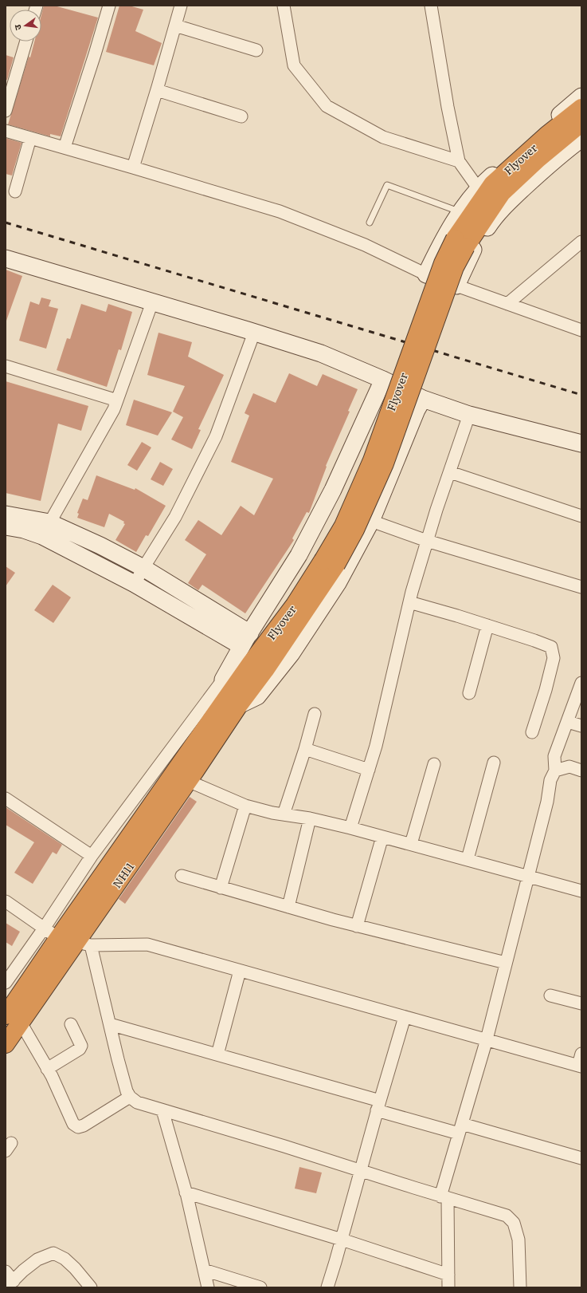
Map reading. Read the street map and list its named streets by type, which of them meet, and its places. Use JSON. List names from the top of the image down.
{
  "streets": {
    "highway": ["Flyover", "NH11"]
  },
  "crossings": [
    ["Flyover", "NH11"]
  ],
  "north": "left"
}
